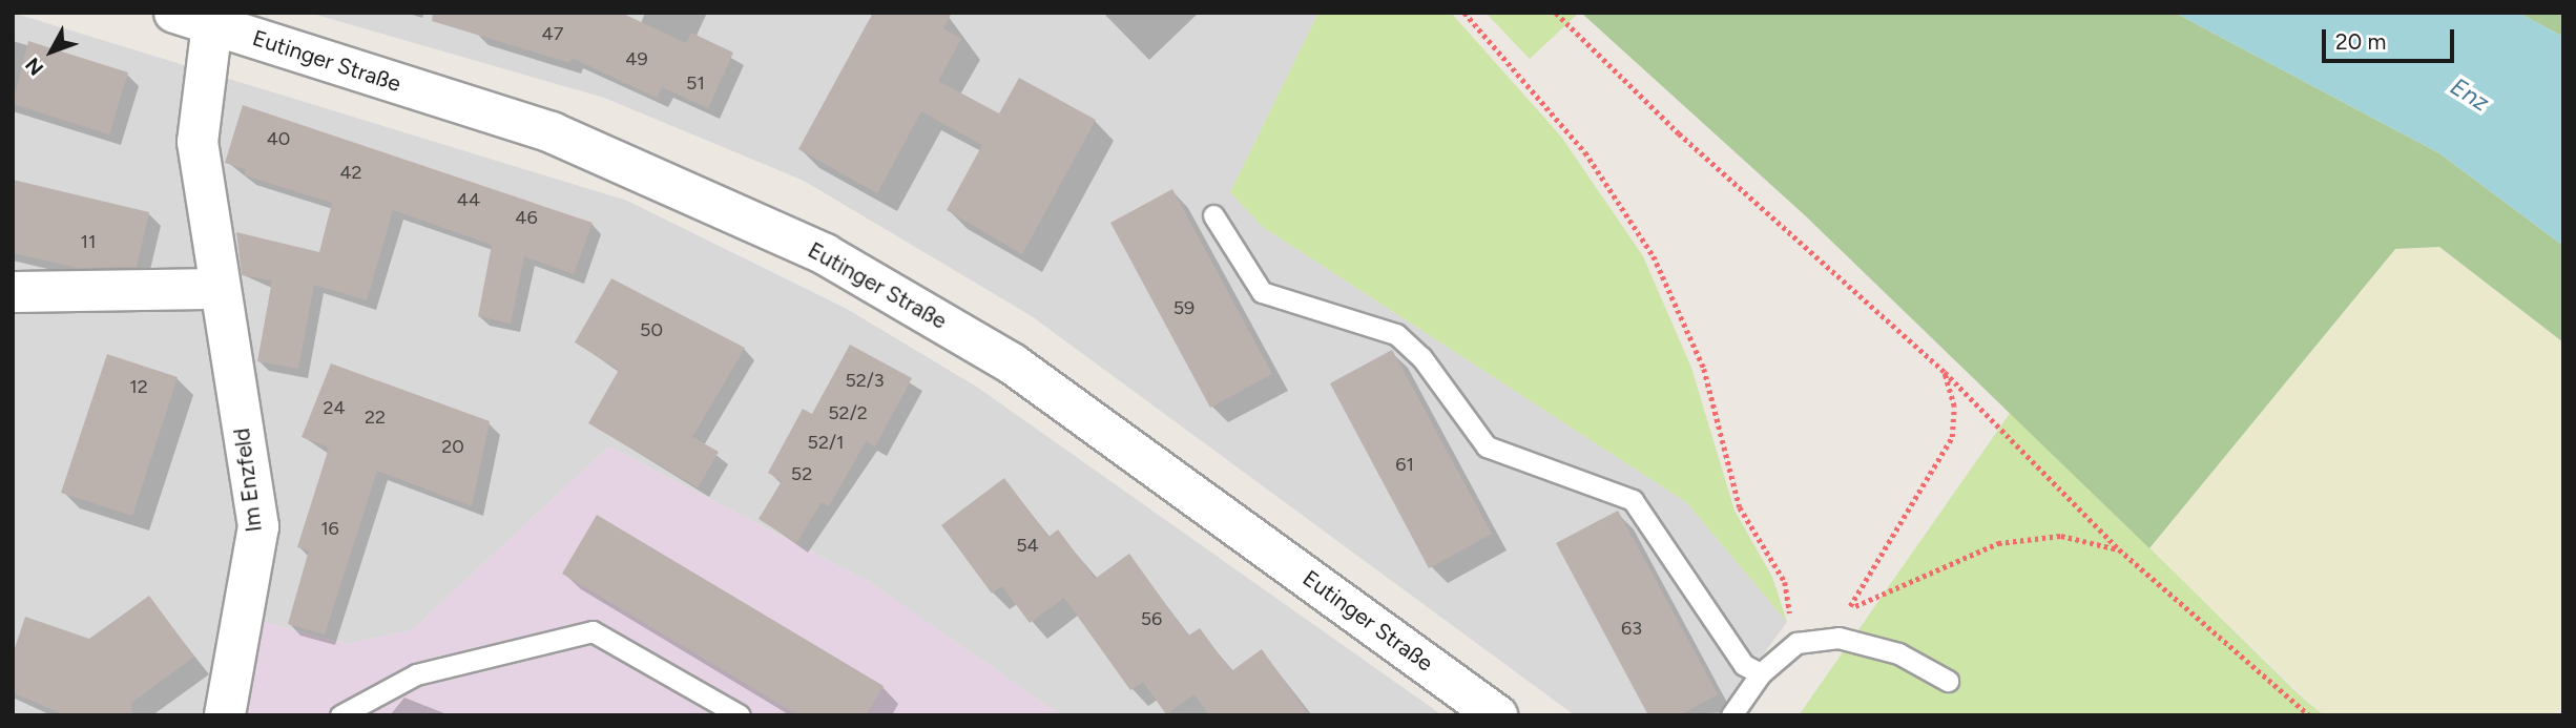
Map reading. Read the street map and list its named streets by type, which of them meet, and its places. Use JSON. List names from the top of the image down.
{
  "streets": {
    "street": ["Eutinger Straße", "Im Enzfeld"]
  },
  "crossings": [
    ["Eutinger Straße", "Im Enzfeld"]
  ],
  "water": ["Enz"],
  "house_numbers": [
    "47",
    "49",
    "51",
    "40",
    "42",
    "44",
    "46",
    "11",
    "59",
    "50",
    "52/3",
    "12",
    "24",
    "52/2",
    "22",
    "52/1",
    "20",
    "61",
    "52",
    "16",
    "54",
    "56",
    "63"
  ],
  "scale_bar": "20 m",
  "north": "bottom left"
}
